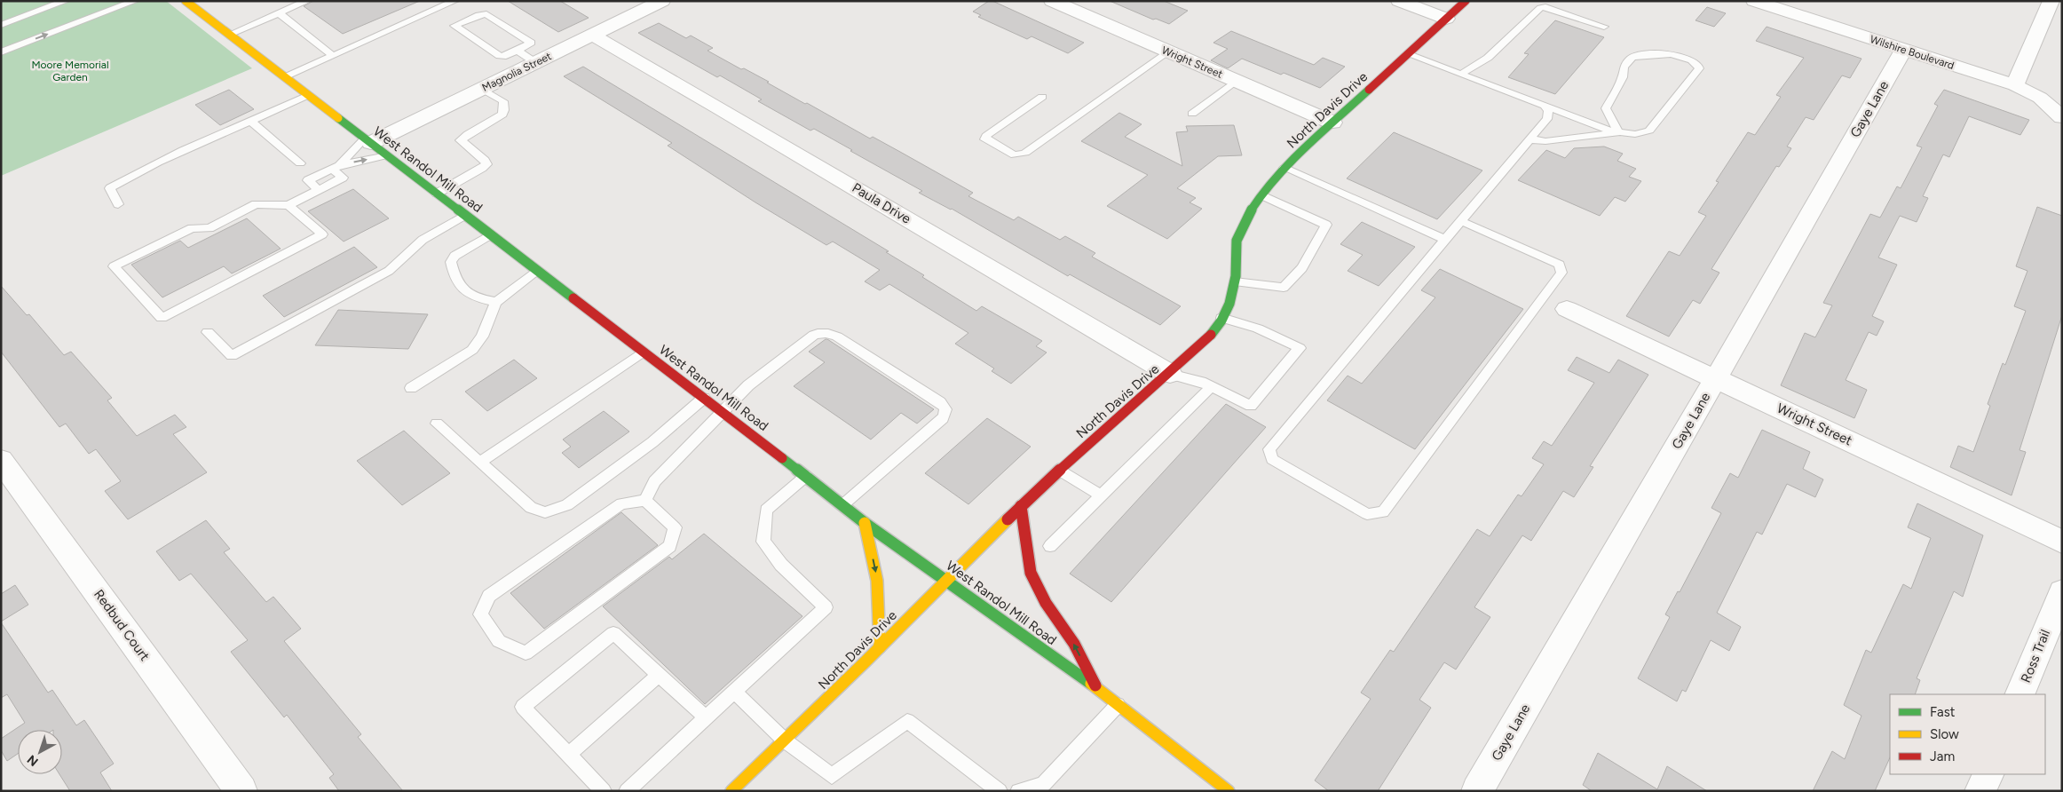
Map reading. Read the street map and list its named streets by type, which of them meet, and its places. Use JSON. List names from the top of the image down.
{
  "streets": {
    "main road": ["North Davis Drive", "West Randol Mill Road"],
    "street": [
      "Wilshire Boulevard",
      "Wright Street",
      "Magnolia Street",
      "Gaye Lane",
      "Paula Drive",
      "Redbud Court",
      "Ross Trail"
    ]
  },
  "crossings": [
    ["Wilshire Boulevard", "Gaye Lane"],
    ["Wright Street", "Gaye Lane"],
    ["Wright Street", "North Davis Drive"],
    ["Magnolia Street", "West Randol Mill Road"],
    ["Magnolia Street", "Paula Drive"],
    ["North Davis Drive", "West Randol Mill Road"],
    ["North Davis Drive", "Paula Drive"]
  ],
  "parks": ["Moore Memorial Garden"],
  "legend": ["Fast", "Slow", "Jam"],
  "north": "bottom left"
}
